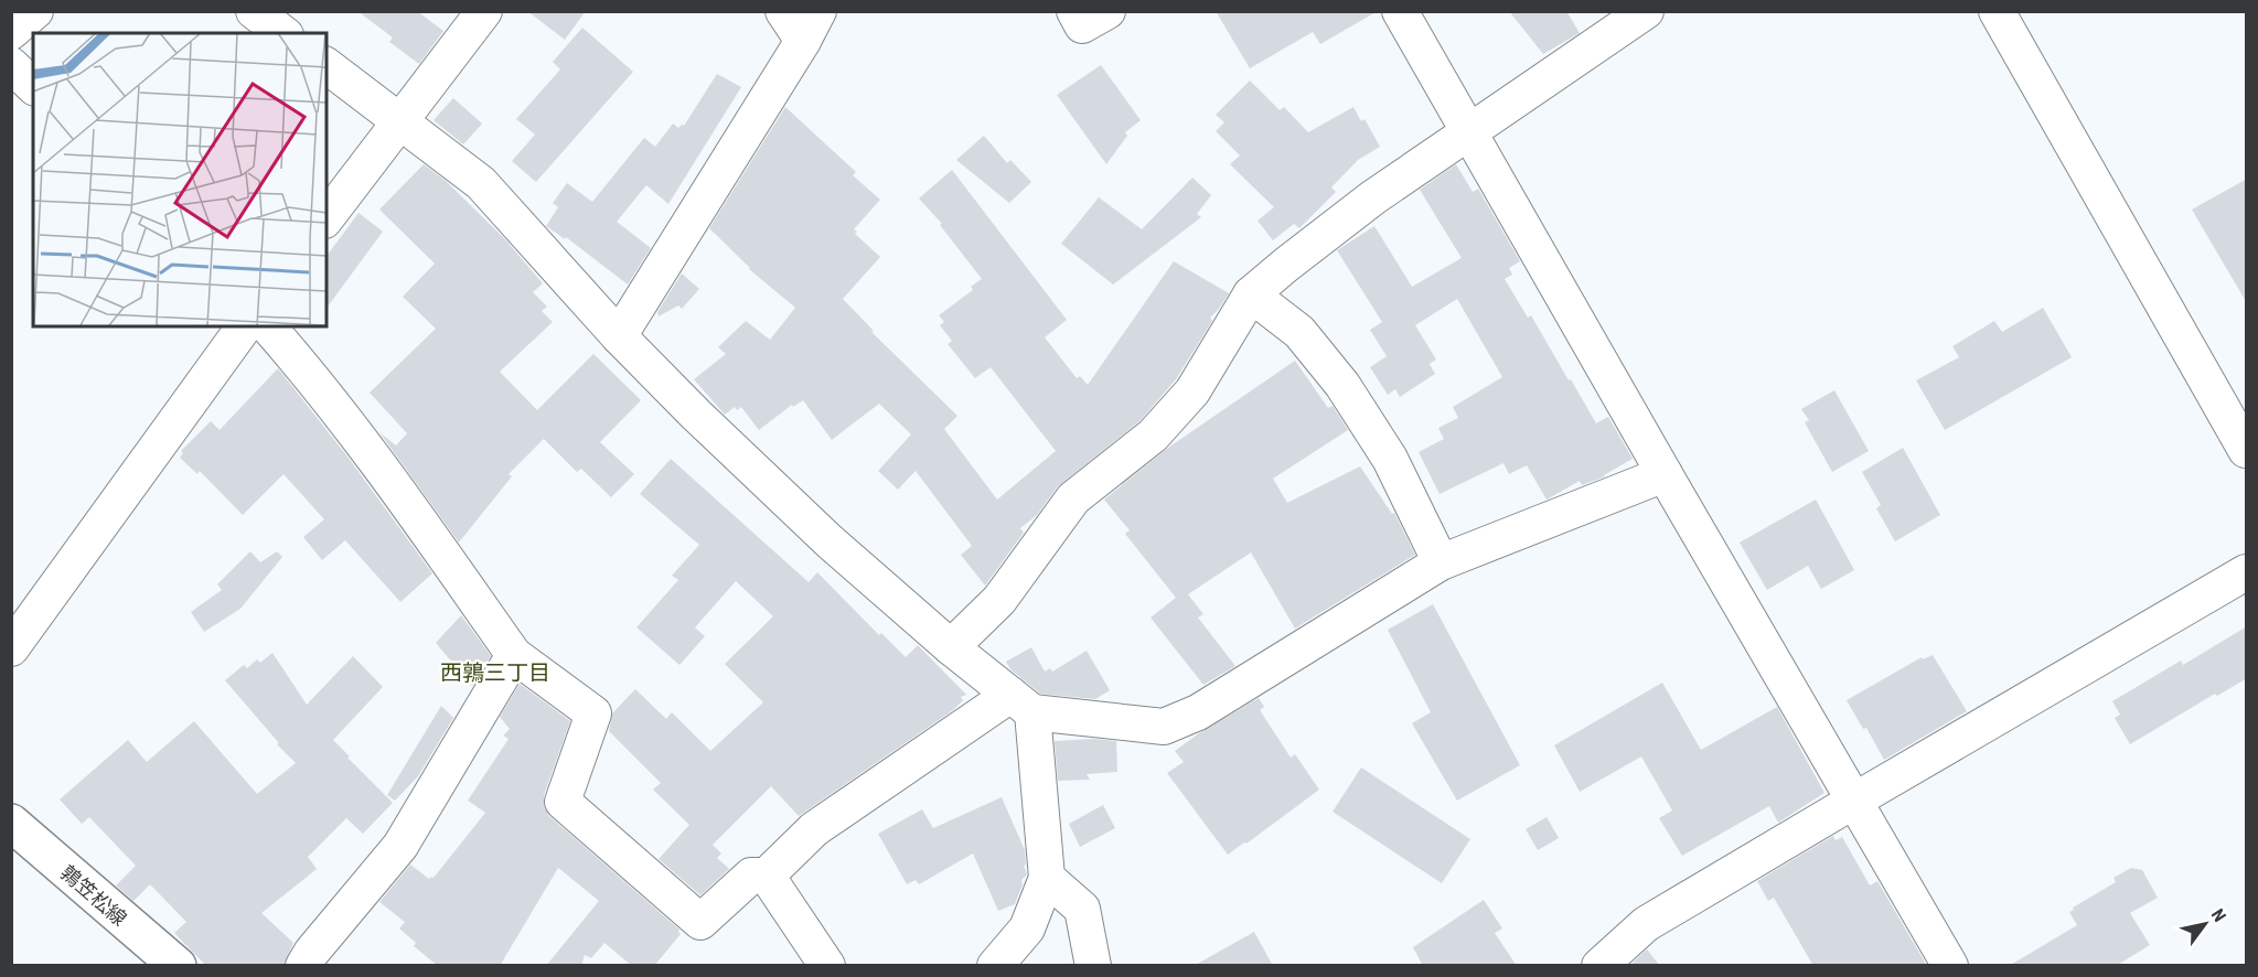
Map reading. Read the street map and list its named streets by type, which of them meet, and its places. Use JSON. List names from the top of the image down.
{
  "streets": {
    "main road": ["鶉笠松線"]
  },
  "districts": ["西鶉三丁目"],
  "north": "top right"
}
